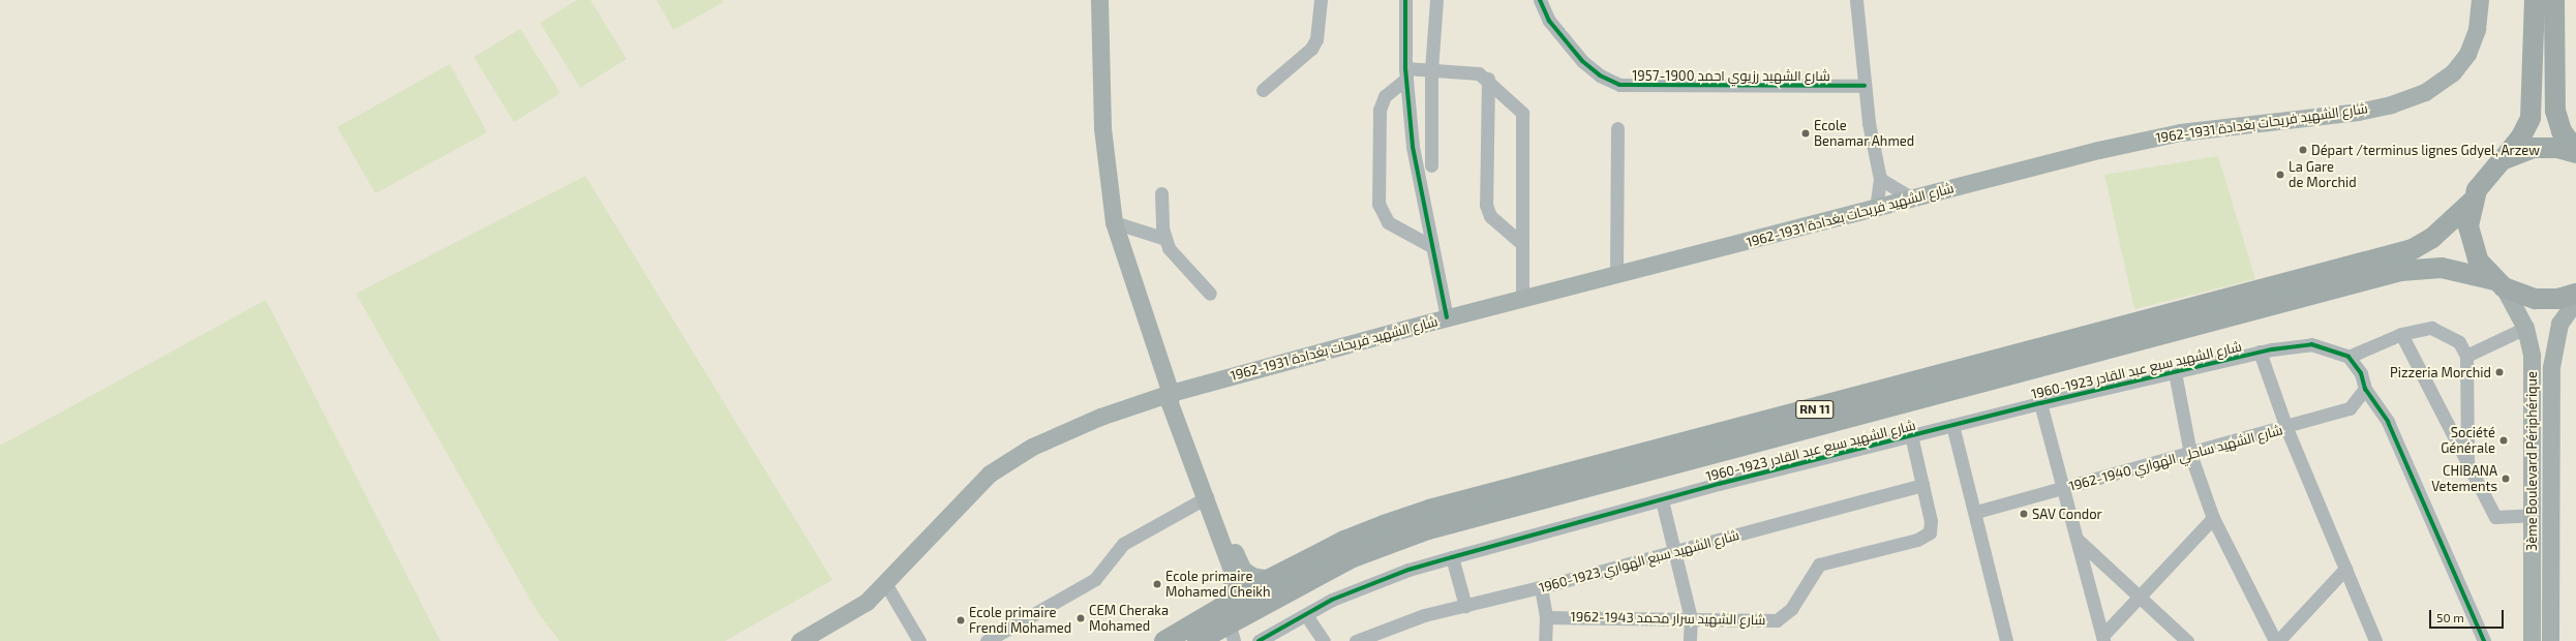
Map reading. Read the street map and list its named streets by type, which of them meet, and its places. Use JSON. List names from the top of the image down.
{
  "streets": {
    "highway": ["RN 11"],
    "main road": ["شارع الشهيد فريحات بغدادة 1931-1962", "3ème Boulevard Périphérique"],
    "street": [
      "شارع الشهيد رزيوي احمد 1900-1957",
      "شارع الشهيد سبع عبد القادر 1923-1960",
      "شارع الشهيد ساحلي الهواري 1940-1962",
      "شارع الشهيد سبع الهواري 1923-1960",
      "شارع الشهيد سرار محمد 1943-1962"
    ]
  },
  "crossings": [
    ["شارع الشهيد سبع عبد القادر 1923-1960", "شارع الشهيد سرار محمد 1943-1962"],
    ["RN 11", "3ème Boulevard Périphérique"],
    ["شارع الشهيد سبع الهواري 1923-1960", "شارع الشهيد سرار محمد 1943-1962"]
  ],
  "places": [
    "Ecole Benamar Ahmed",
    "Départ /terminus lignes Gdyel, Arzew",
    "La Gare de Morchid",
    "Pizzeria Morchid",
    "Société Générale",
    "CHIBANA Vetements",
    "SAV Condor",
    "Ecole primaire Mohamed Cheikh",
    "CEM Cheraka Mohamed",
    "Ecole primaire Frendi Mohamed"
  ],
  "scale_bar": "50 m"
}
